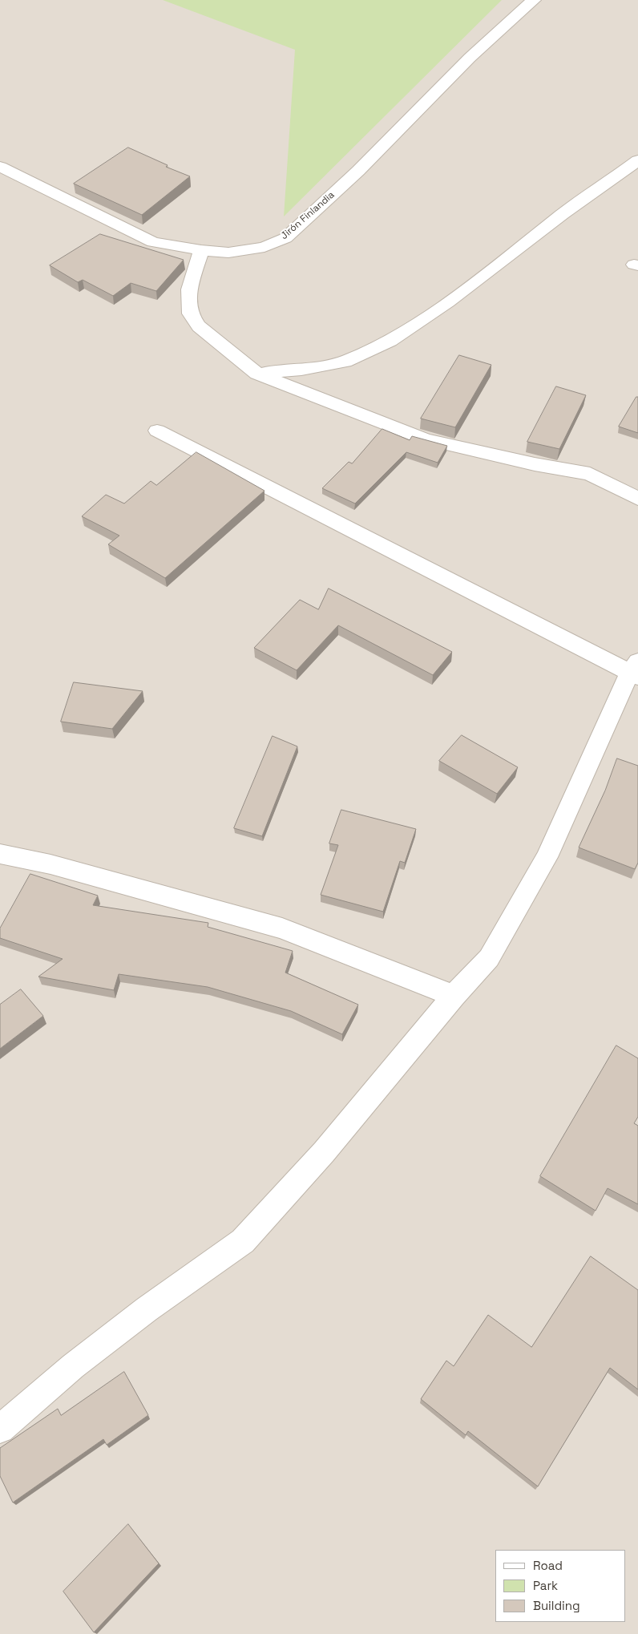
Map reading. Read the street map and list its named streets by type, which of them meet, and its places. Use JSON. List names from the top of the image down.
{
  "streets": {
    "street": ["Jirón Finlandia"]
  },
  "legend": ["Road", "Park", "Building"]
}
